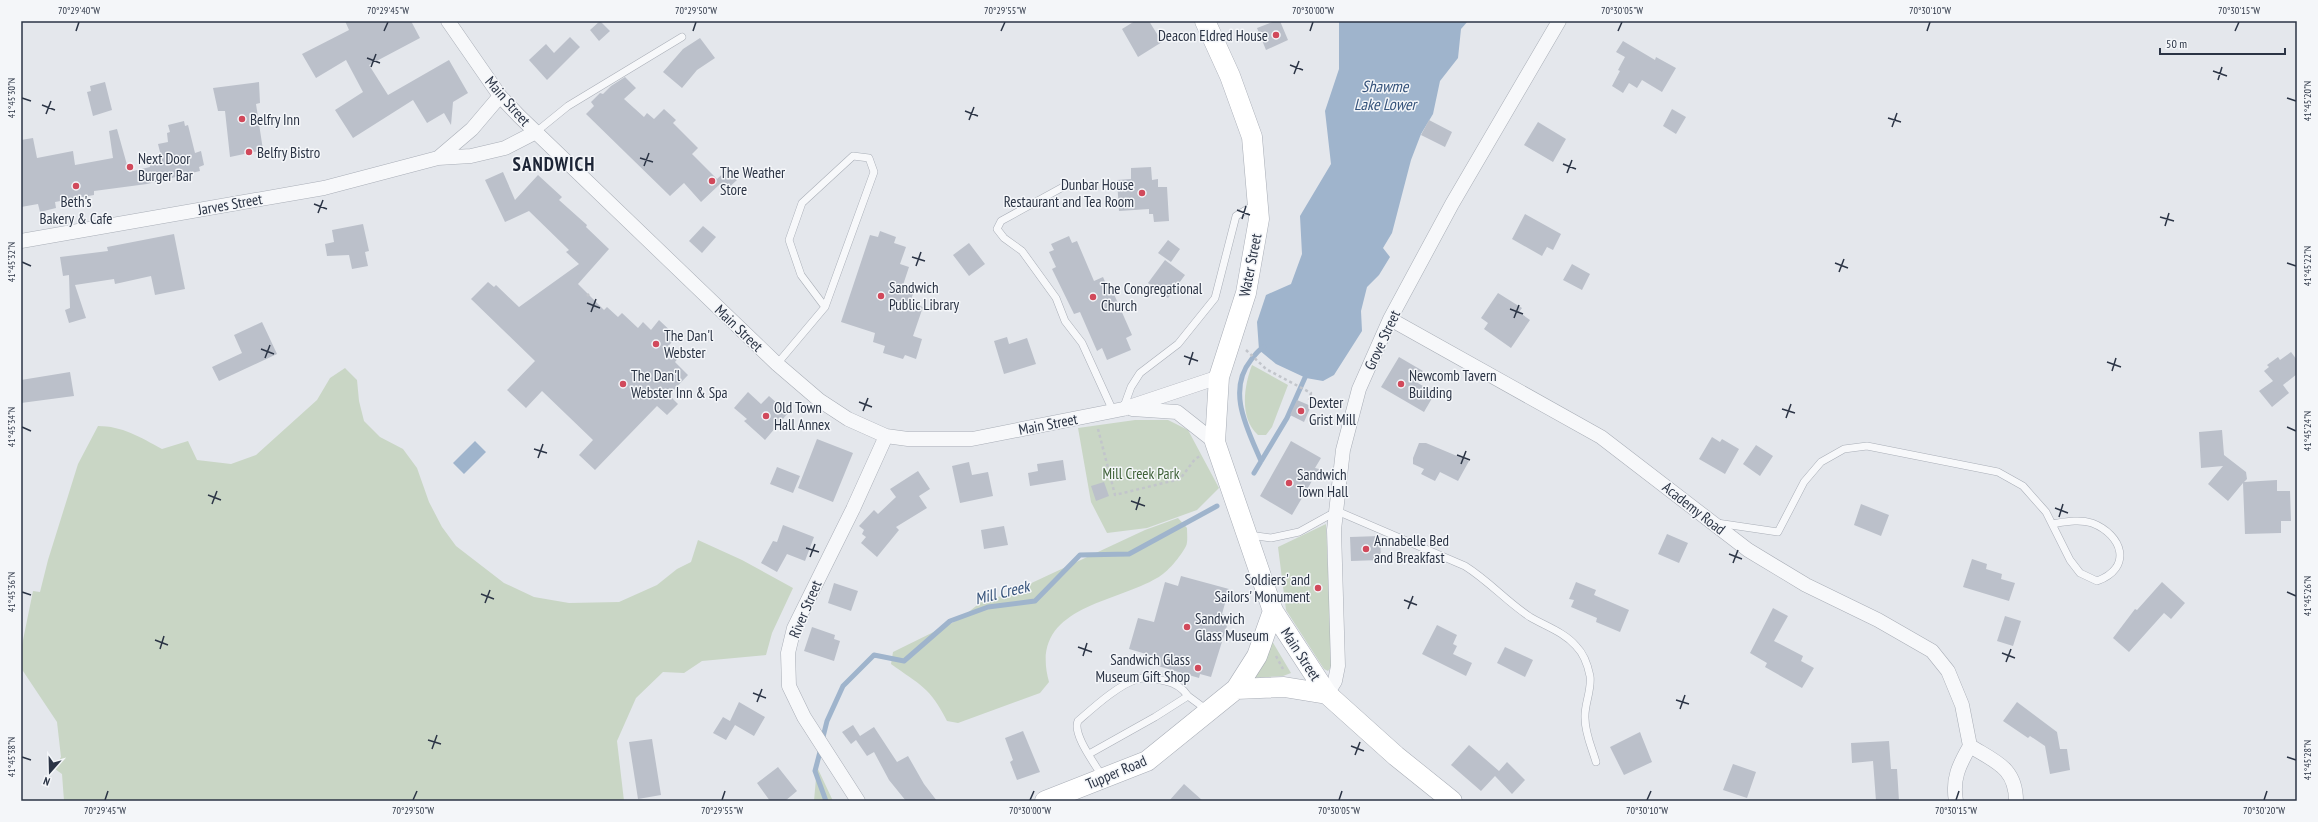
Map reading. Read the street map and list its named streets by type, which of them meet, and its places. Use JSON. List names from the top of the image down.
{
  "streets": {
    "main road": ["Main Street", "Water Street", "Tupper Road"],
    "street": [
      "Jarves Street",
      "Grove Street",
      "Academy Road",
      "River Street"
    ]
  },
  "crossings": [
    ["Main Street", "Jarves Street"],
    ["Main Street", "Water Street"],
    ["Main Street", "Grove Street"],
    ["Main Street", "River Street"],
    ["Main Street", "Tupper Road"],
    ["Grove Street", "Academy Road"]
  ],
  "districts": ["SANDWICH"],
  "water": ["Shawme Lake Lower", "Mill Creek"],
  "parks": ["Mill Creek Park"],
  "places": [
    "Deacon Eldred House",
    "Belfry Inn",
    "Belfry Bistro",
    "Next Door Burger Bar",
    "The Weather Store",
    "Beth's Bakery & Cafe",
    "Dunbar House Restaurant and Tea Room",
    "Sandwich Public Library",
    "The Congregational Church",
    "The Dan'l Webster",
    "The Dan'l Webster Inn & Spa",
    "Newcomb Tavern Building",
    "Dexter Grist Mill",
    "Old Town Hall Annex",
    "Sandwich Town Hall",
    "Annabelle Bed and Breakfast",
    "Soldiers' and Sailors' Monument",
    "Sandwich Glass Museum",
    "Sandwich Glass Museum Gift Shop"
  ],
  "scale_bar": "50 m",
  "north": "bottom",
  "coordinates": [
    "70°29'40\"W",
    "70°29'45\"W",
    "70°29'50\"W",
    "70°29'55\"W",
    "70°30'00\"W",
    "70°30'05\"W",
    "70°30'10\"W",
    "70°30'15\"W",
    "41°45'30\"N",
    "41°45'20\"N",
    "41°45'32\"N",
    "41°45'22\"N",
    "41°45'34\"N",
    "41°45'24\"N",
    "41°45'36\"N",
    "41°45'26\"N",
    "41°45'38\"N",
    "41°45'28\"N",
    "70°30'20\"W"
  ]
}
